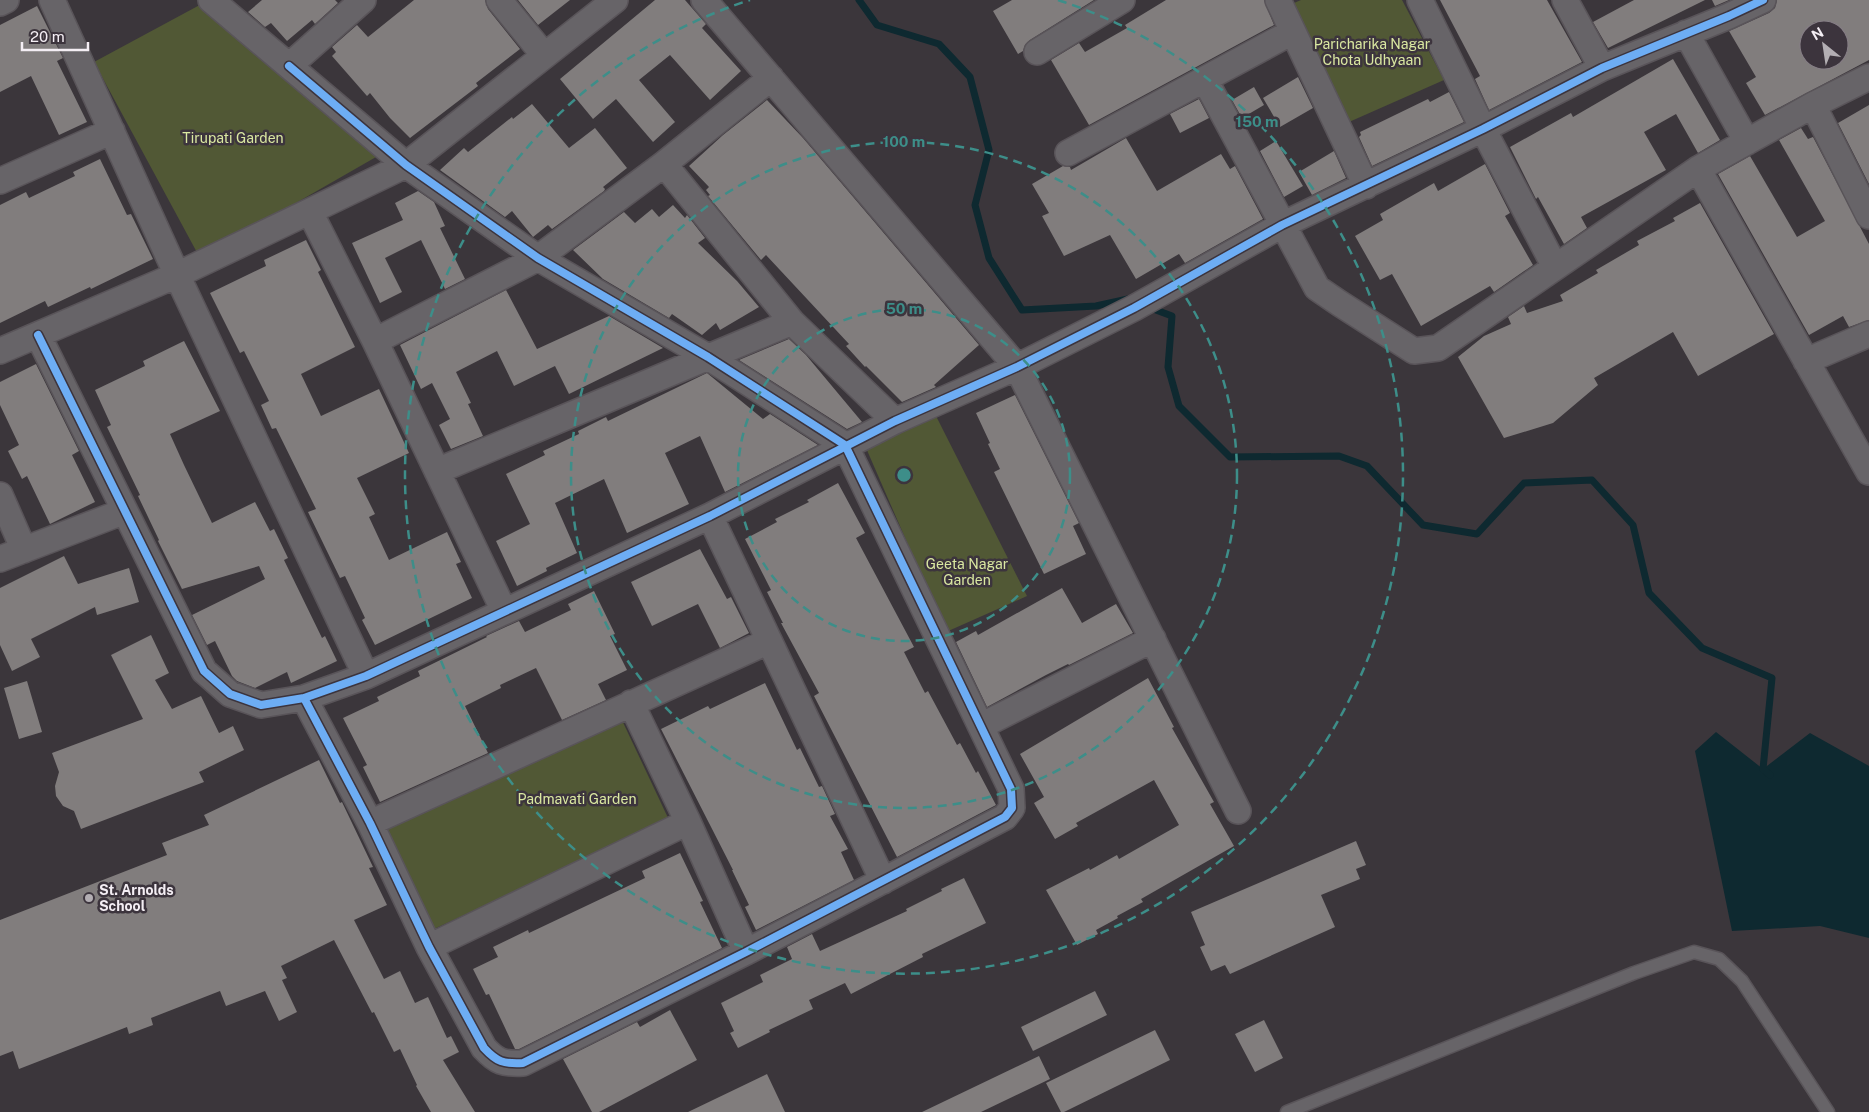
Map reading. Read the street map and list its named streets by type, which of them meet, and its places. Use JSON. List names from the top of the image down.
{
  "parks": [
    "Paricharika Nagar Chota Udhyaan",
    "Tirupati Garden",
    "Geeta Nagar Garden",
    "Padmavati Garden"
  ],
  "places": ["St. Arnolds School"],
  "scale_bar": "20 m",
  "north": "top left",
  "rings": ["150 m", "100 m", "50 m"]
}
